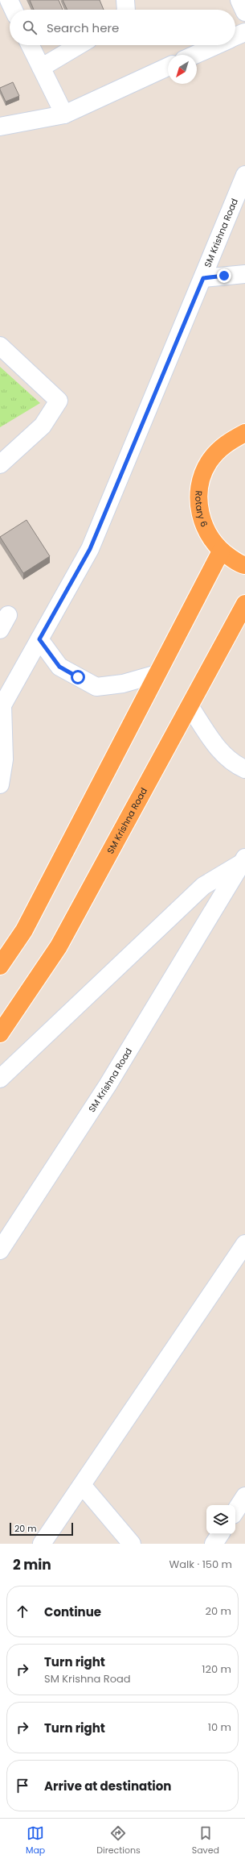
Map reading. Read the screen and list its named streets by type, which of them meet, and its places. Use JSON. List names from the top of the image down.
{
  "streets": {
    "highway": ["SM Krishna Road", "Rotary 6"]
  },
  "scale_bar": "20 m",
  "north": "bottom left",
  "page": {
    "search": "Search here",
    "scale": "20 m",
    "heading": ["2 min", "Walk · 150 m"],
    "list": [
      ["Continue", "20 m"],
      ["Turn right", "SM Krishna Road", "120 m"],
      ["Turn right", "10 m"],
      "Arrive at destination"
    ],
    "nav": ["Map", "Directions", "Saved"]
  }
}
